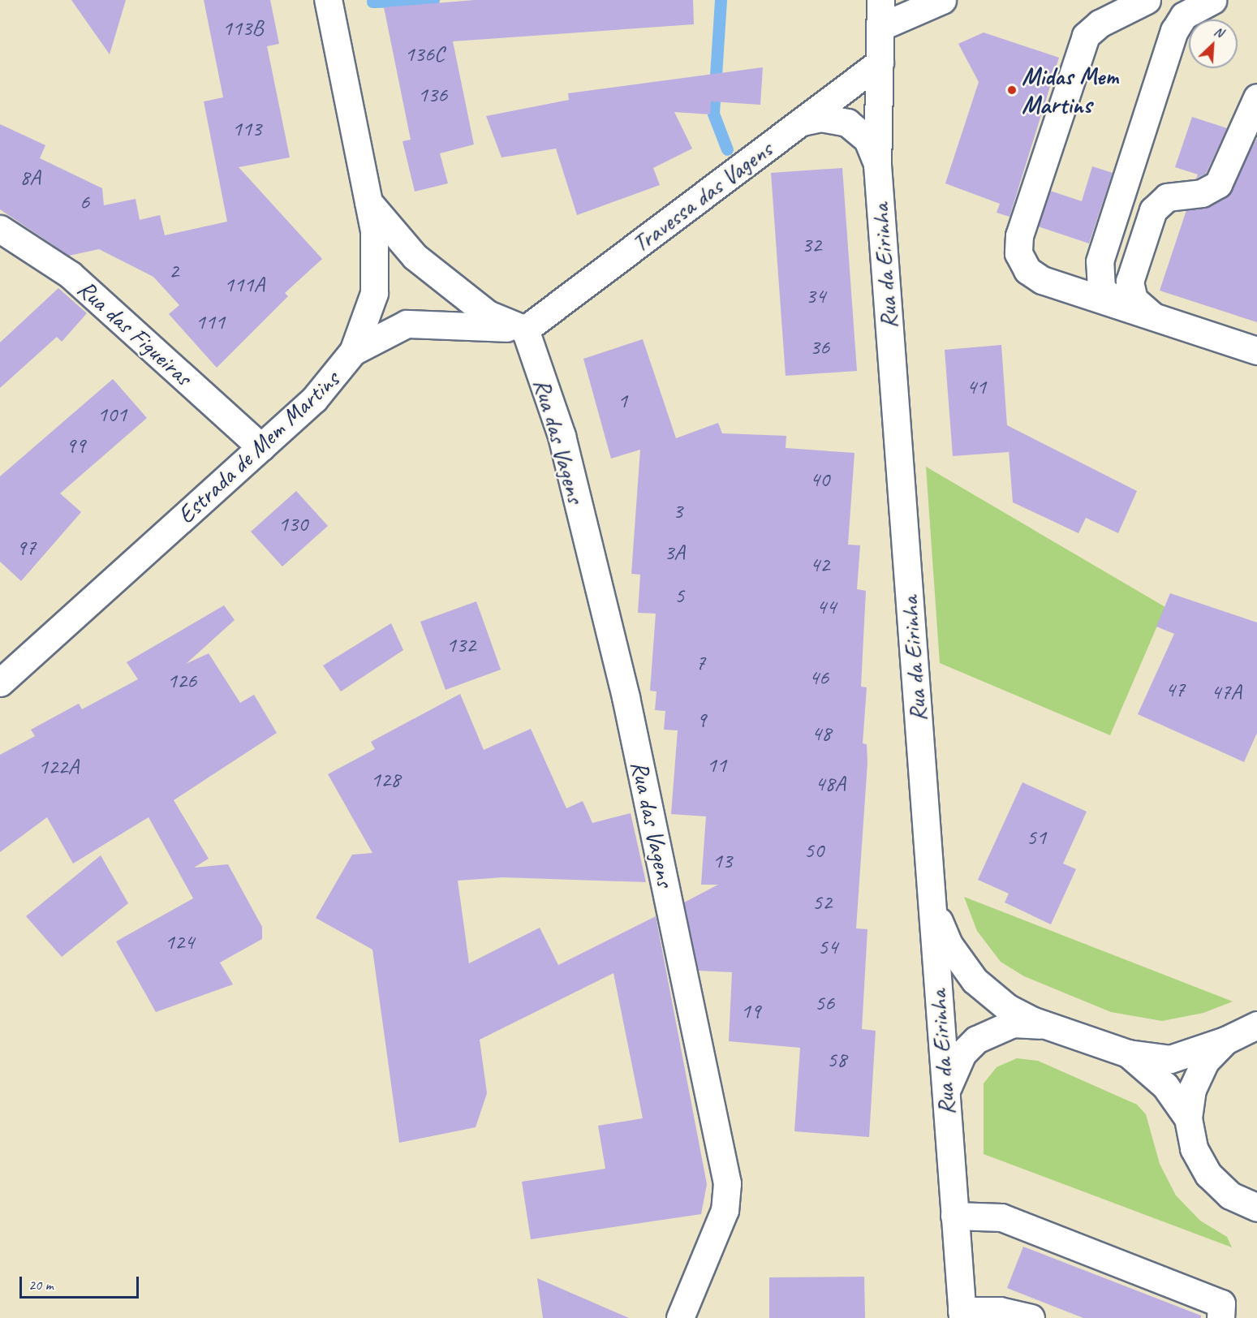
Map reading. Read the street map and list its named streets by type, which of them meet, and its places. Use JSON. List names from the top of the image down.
{
  "streets": {
    "street": [
      "Travessa das Vagens",
      "Rua da Eirinha",
      "Rua das Figueiras",
      "Rua das Vagens",
      "Estrada de Mem Martins"
    ]
  },
  "crossings": [
    ["Travessa das Vagens", "Rua da Eirinha"],
    ["Travessa das Vagens", "Rua das Vagens"],
    ["Rua das Figueiras", "Estrada de Mem Martins"]
  ],
  "places": ["Midas Mem Martins"],
  "house_numbers": [
    "113B",
    "136C",
    "136",
    "113",
    "8A",
    "6",
    "32",
    "2",
    "111A",
    "34",
    "111",
    "36",
    "41",
    "1",
    "101",
    "99",
    "40",
    "3",
    "130",
    "97",
    "3A",
    "42",
    "5",
    "44",
    "132",
    "7",
    "46",
    "126",
    "47",
    "47A",
    "9",
    "48",
    "11",
    "122A",
    "128",
    "48A",
    "51",
    "50",
    "13",
    "52",
    "124",
    "54",
    "56",
    "19",
    "58"
  ],
  "scale_bar": "20 m",
  "north": "top right"
}
